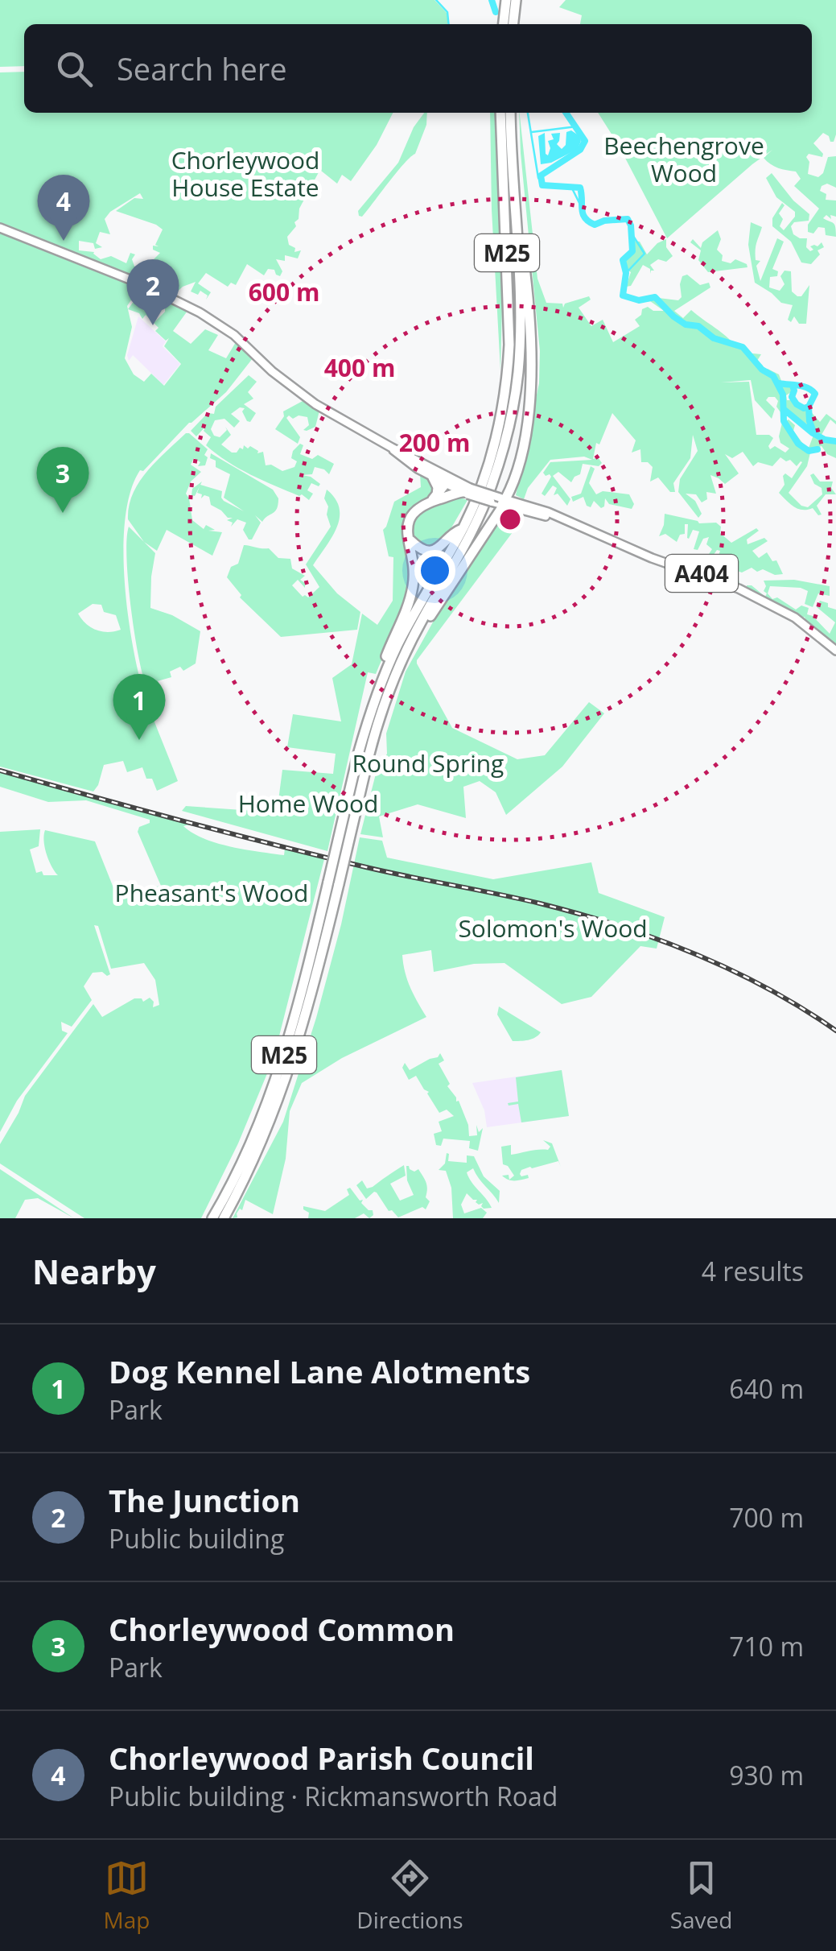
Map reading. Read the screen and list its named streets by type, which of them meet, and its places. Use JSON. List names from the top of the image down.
{
  "streets": {
    "highway": ["M25"],
    "main road": ["A404"]
  },
  "crossings": [
    ["M25", "A404"]
  ],
  "parks": [
    "Beechengrove Wood",
    "Chorleywood House Estate",
    "Round Spring",
    "Home Wood",
    "Pheasant's Wood",
    "Solomon's Wood"
  ],
  "page": {
    "search": "Search here",
    "pins": [
      "4",
      "2",
      "3",
      "1"
    ],
    "heading": ["Nearby", "4 results"],
    "list": [
      {
        "mark": "1",
        "name": "Dog Kennel Lane Alotments",
        "note": "Park",
        "value": "640 m"
      },
      {
        "mark": "2",
        "name": "The Junction",
        "note": "Public building",
        "value": "700 m"
      },
      {
        "mark": "3",
        "name": "Chorleywood Common",
        "note": "Park",
        "value": "710 m"
      },
      {
        "mark": "4",
        "name": "Chorleywood Parish Council",
        "note": "Public building · Rickmansworth Road",
        "value": "930 m"
      }
    ],
    "nav": ["Map", "Directions", "Saved"]
  },
  "rings": ["600 m", "400 m", "200 m"]
}
